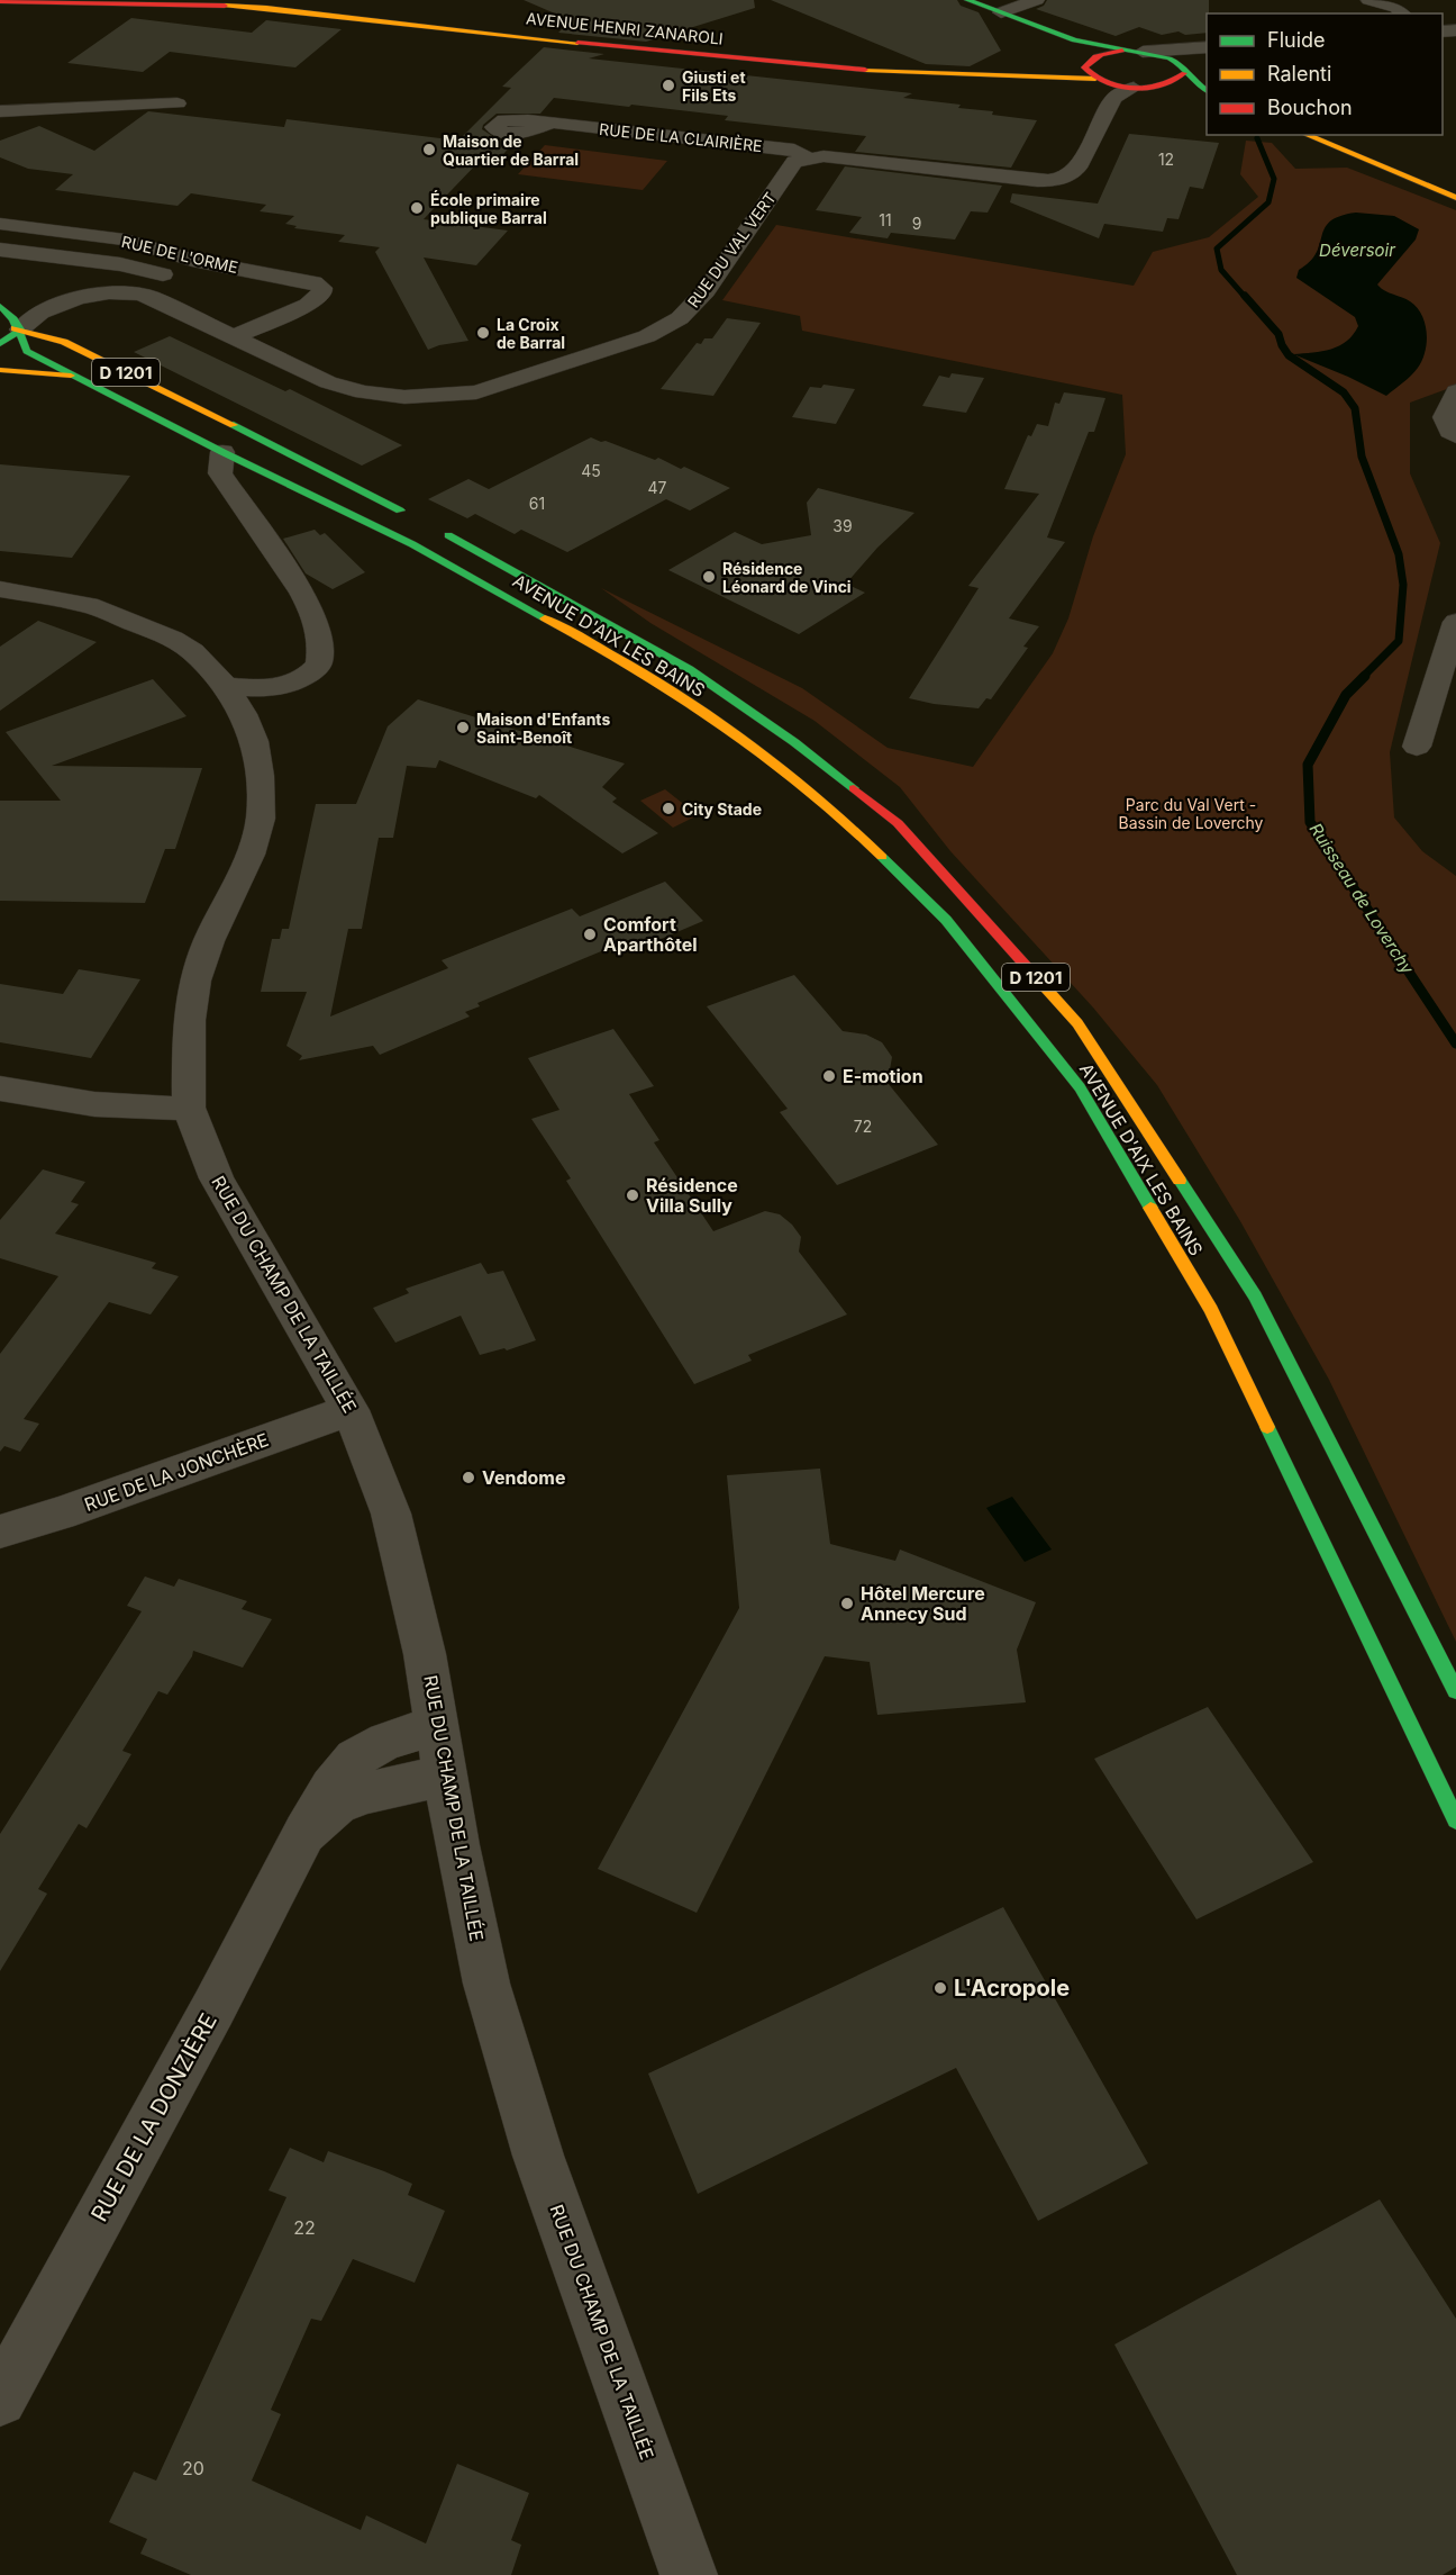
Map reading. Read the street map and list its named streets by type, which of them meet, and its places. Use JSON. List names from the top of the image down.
{
  "streets": {
    "main road": ["AVENUE HENRI ZANAROLI", "D 1201", "AVENUE D'AIX LES BAINS"],
    "street": [
      "RUE DE LA CLAIRIÈRE",
      "RUE DU VAL VERT",
      "RUE DE L'ORME",
      "RUE DU CHAMP DE LA TAILLÉE",
      "RUE DE LA JONCHÈRE",
      "RUE DE LA DONZIÈRE"
    ]
  },
  "crossings": [
    ["RUE DE LA CLAIRIÈRE", "RUE DU VAL VERT"],
    ["RUE DU VAL VERT", "RUE DE L'ORME"],
    ["RUE DU VAL VERT", "D 1201"],
    ["RUE DU VAL VERT", "AVENUE D'AIX LES BAINS"],
    ["D 1201", "AVENUE D'AIX LES BAINS"],
    ["RUE DU CHAMP DE LA TAILLÉE", "RUE DE LA JONCHÈRE"],
    ["RUE DU CHAMP DE LA TAILLÉE", "RUE DE LA DONZIÈRE"]
  ],
  "water": ["Déversoir", "Ruisseau de Loverchy"],
  "parks": ["Parc du Val Vert - Bassin de Loverchy"],
  "places": [
    "Giusti et Fils Ets",
    "Maison de Quartier de Barral",
    "École primaire publique Barral",
    "La Croix de Barral",
    "Résidence Léonard de Vinci",
    "Maison d'Enfants Saint-Benoît",
    "City Stade",
    "Comfort Aparthôtel",
    "E-motion",
    "Résidence Villa Sully",
    "Vendome",
    "Hôtel Mercure Annecy Sud",
    "L'Acropole"
  ],
  "house_numbers": [
    "12",
    "11",
    "9",
    "45",
    "47",
    "61",
    "39",
    "72",
    "22",
    "20"
  ],
  "legend": ["Fluide", "Ralenti", "Bouchon"]
}
